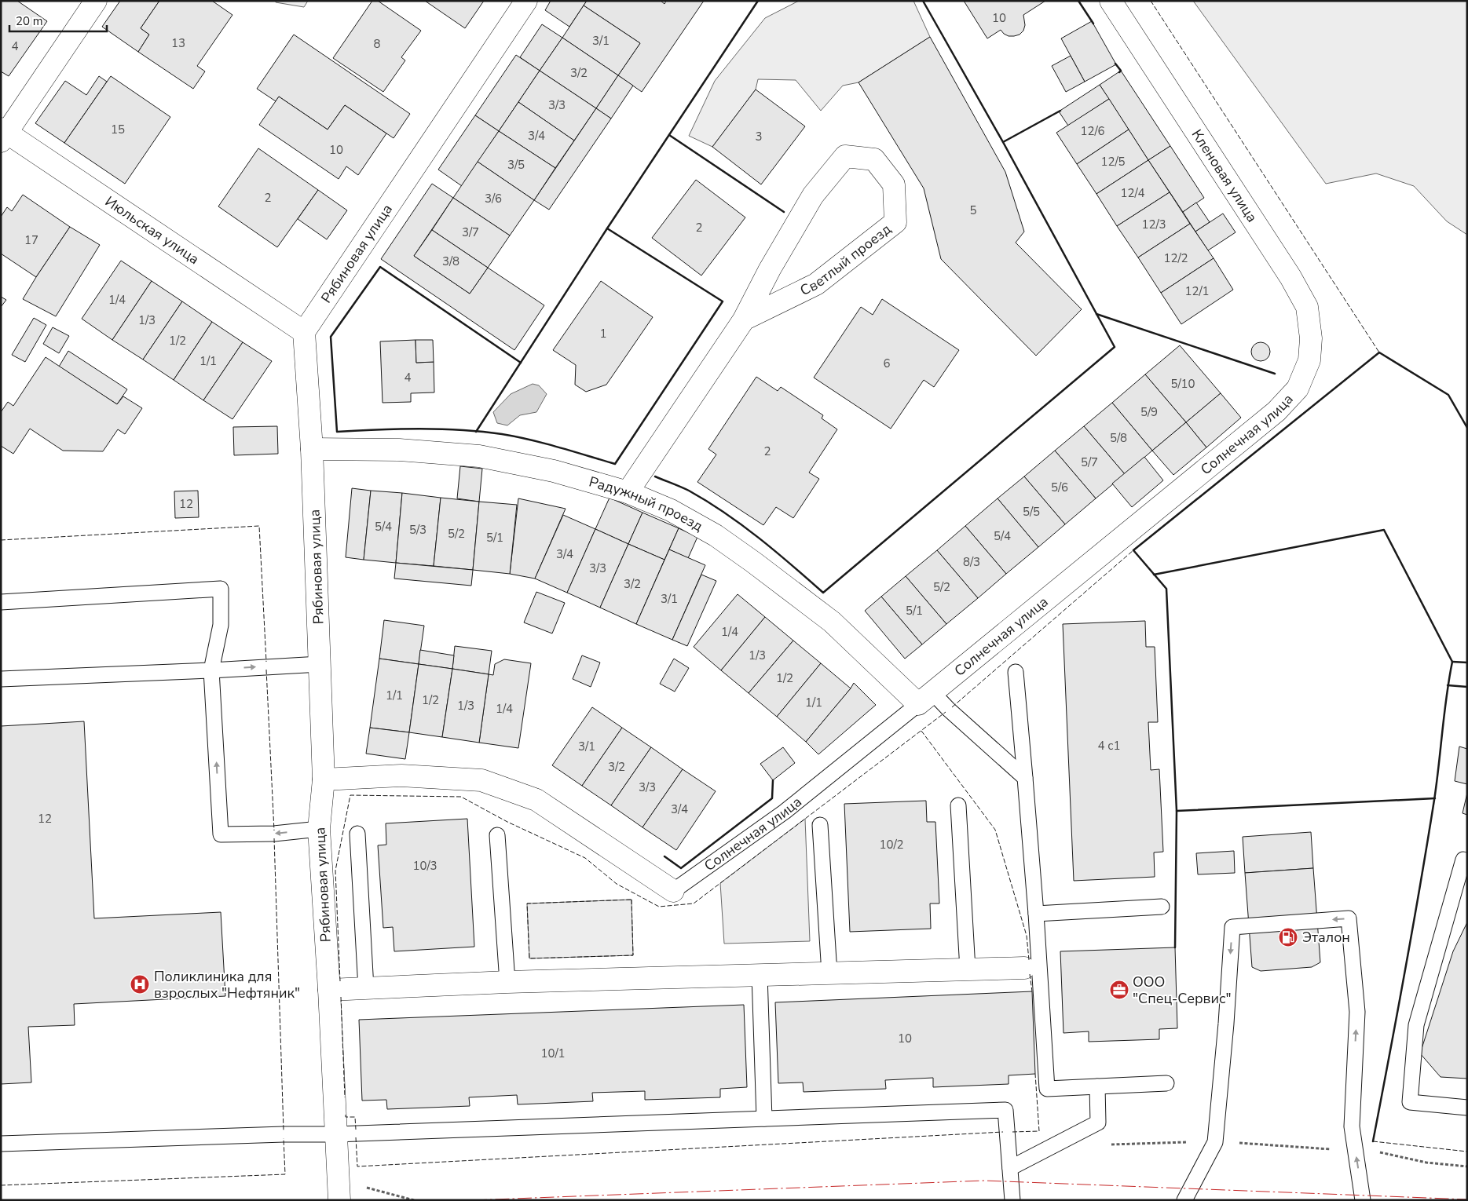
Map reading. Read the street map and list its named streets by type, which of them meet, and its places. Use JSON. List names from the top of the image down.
{
  "streets": {
    "street": [
      "Кленовая улица",
      "Июльская улица",
      "Рябиновая улица",
      "Светлый проезд",
      "Солнечная улица",
      "Радужный проезд"
    ]
  },
  "crossings": [
    ["Кленовая улица", "Солнечная улица"],
    ["Июльская улица", "Рябиновая улица"],
    ["Рябиновая улица", "Радужный проезд"],
    ["Светлый проезд", "Радужный проезд"],
    ["Солнечная улица", "Радужный проезд"]
  ],
  "places": {
    "fuel station": ["Эталон"],
    "hospital": ["Поликлиника для взрослых \"Нефтяник\""],
    "office": ["ООО \"Спец-Сервис\""]
  },
  "house_numbers": [
    "10",
    "3/1",
    "13",
    "8",
    "4",
    "3/2",
    "3/3",
    "15",
    "12/6",
    "3/4",
    "3",
    "10",
    "12/5",
    "3/5",
    "12/4",
    "2",
    "3/6",
    "5",
    "12/3",
    "2",
    "3/7",
    "17",
    "12/2",
    "3/8",
    "12/1",
    "1/4",
    "1/3",
    "1",
    "1/2",
    "1/1",
    "6",
    "4",
    "5/10",
    "5/9",
    "5/8",
    "2",
    "5/7",
    "5/6",
    "12",
    "5/5",
    "5/4",
    "5/3",
    "5/2",
    "5/4",
    "5/1",
    "3/4",
    "8/3",
    "3/3",
    "3/2",
    "5/2",
    "3/1",
    "5/1",
    "1/4",
    "1/3",
    "1/2",
    "1/1",
    "1/2",
    "1/1",
    "1/3",
    "1/4",
    "4 с1",
    "3/1",
    "3/2",
    "3/3",
    "3/4",
    "12",
    "10/2",
    "10/3",
    "10",
    "10/1"
  ],
  "scale_bar": "20 m"
}
